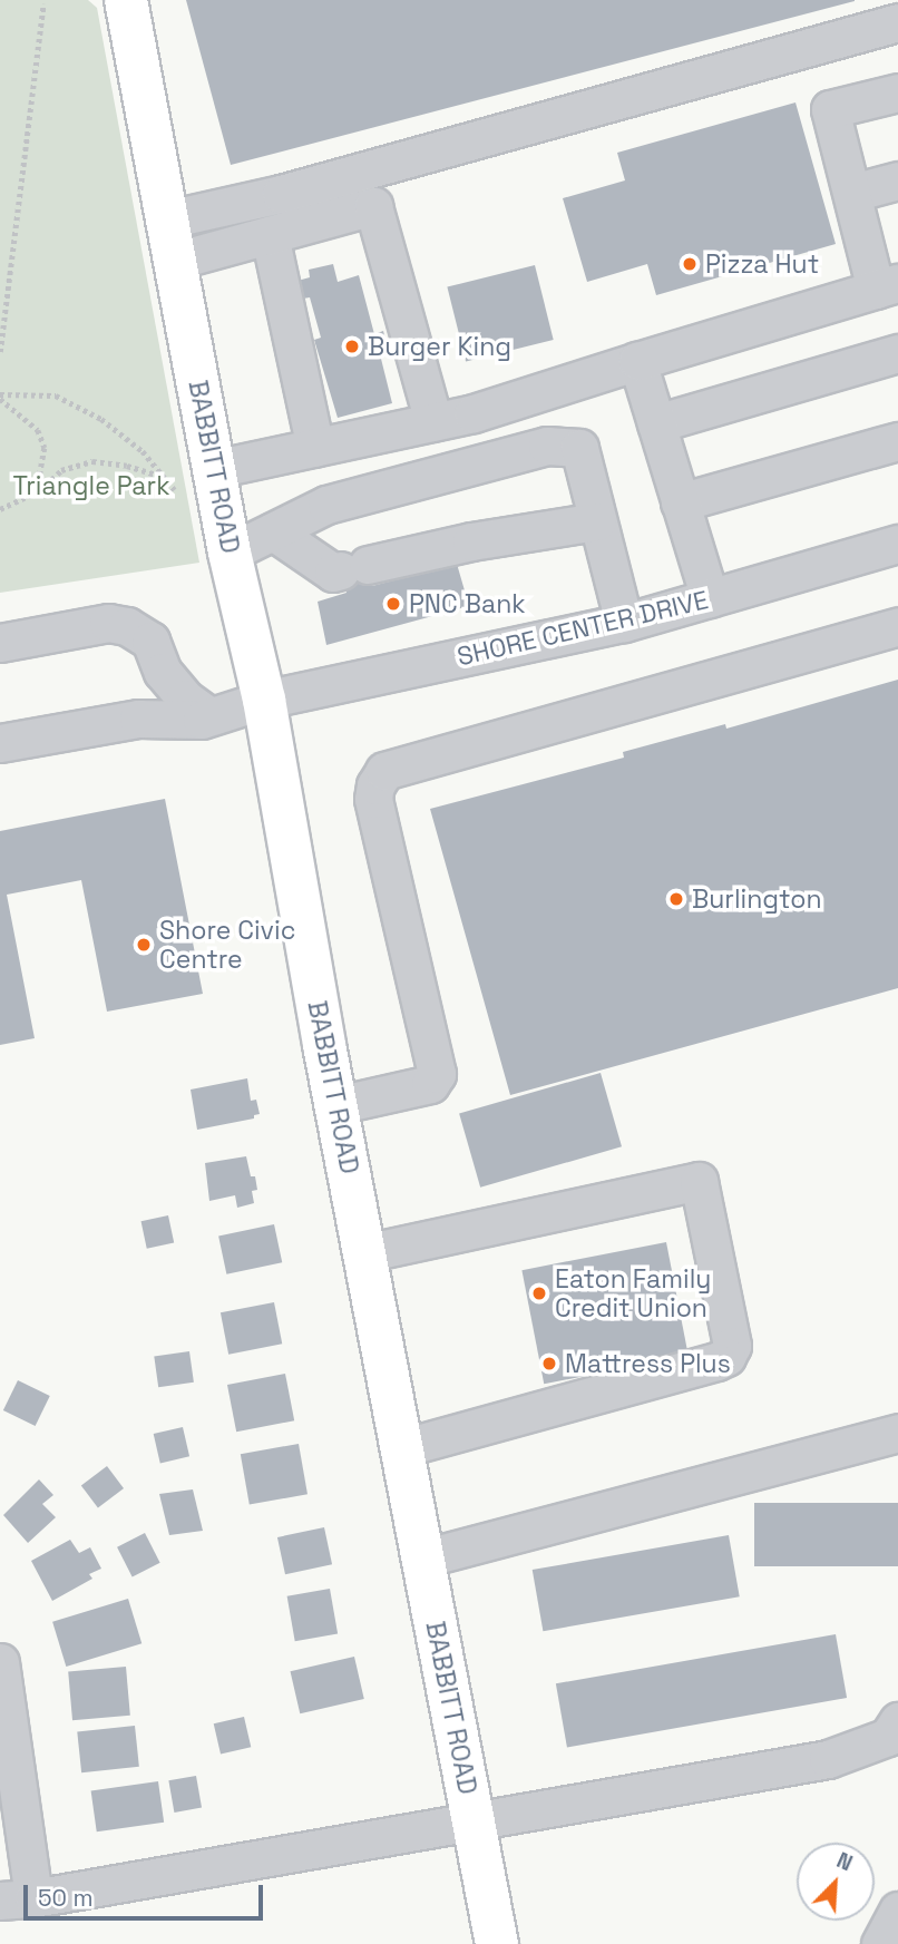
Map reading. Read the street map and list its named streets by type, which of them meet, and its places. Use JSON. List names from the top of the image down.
{
  "streets": {
    "main road": ["BABBITT ROAD"],
    "street": ["SHORE CENTER DRIVE"]
  },
  "crossings": [
    ["BABBITT ROAD", "SHORE CENTER DRIVE"]
  ],
  "parks": ["Triangle Park"],
  "places": [
    "Pizza Hut",
    "Burger King",
    "PNC Bank",
    "Burlington",
    "Shore Civic Centre",
    "Eaton Family Credit Union",
    "Mattress Plus"
  ],
  "scale_bar": "50 m",
  "north": "top right"
}
